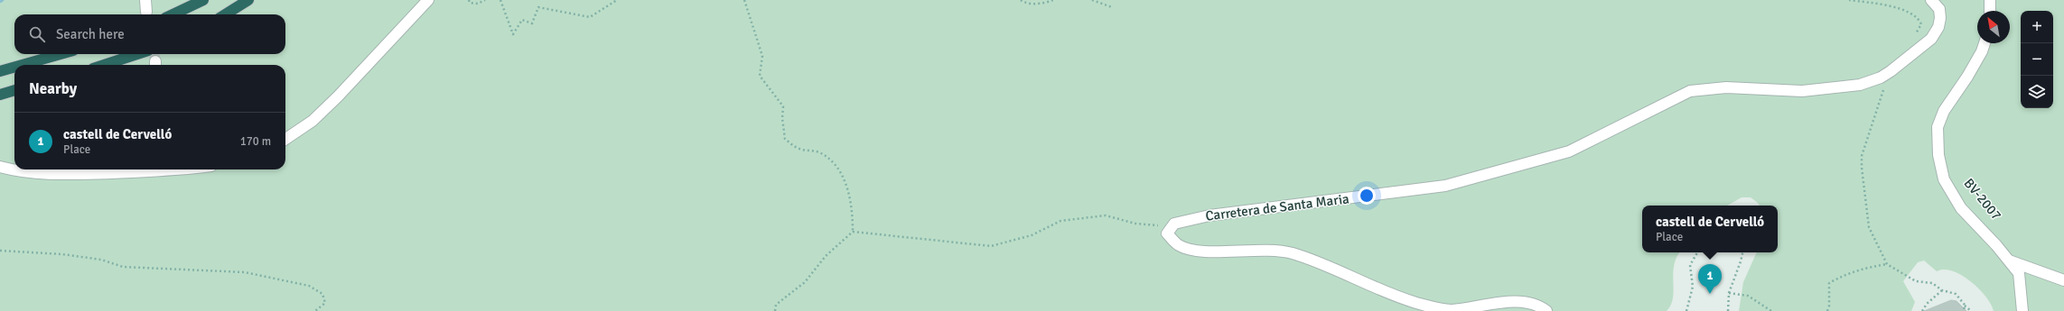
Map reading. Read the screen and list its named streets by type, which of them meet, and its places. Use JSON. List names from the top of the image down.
{
  "streets": {
    "street": ["BV-2007", "Carretera de Santa Maria"]
  },
  "north": "top left",
  "page": {
    "map_buttons": ["+", "−"],
    "search": "Search here",
    "heading": "Nearby",
    "list": [
      {
        "mark": "1",
        "name": "castell de Cervelló",
        "note": "Place",
        "value": "170 m"
      }
    ],
    "popup": ["castell de Cervelló", "Place"],
    "pins": "1"
  }
}
